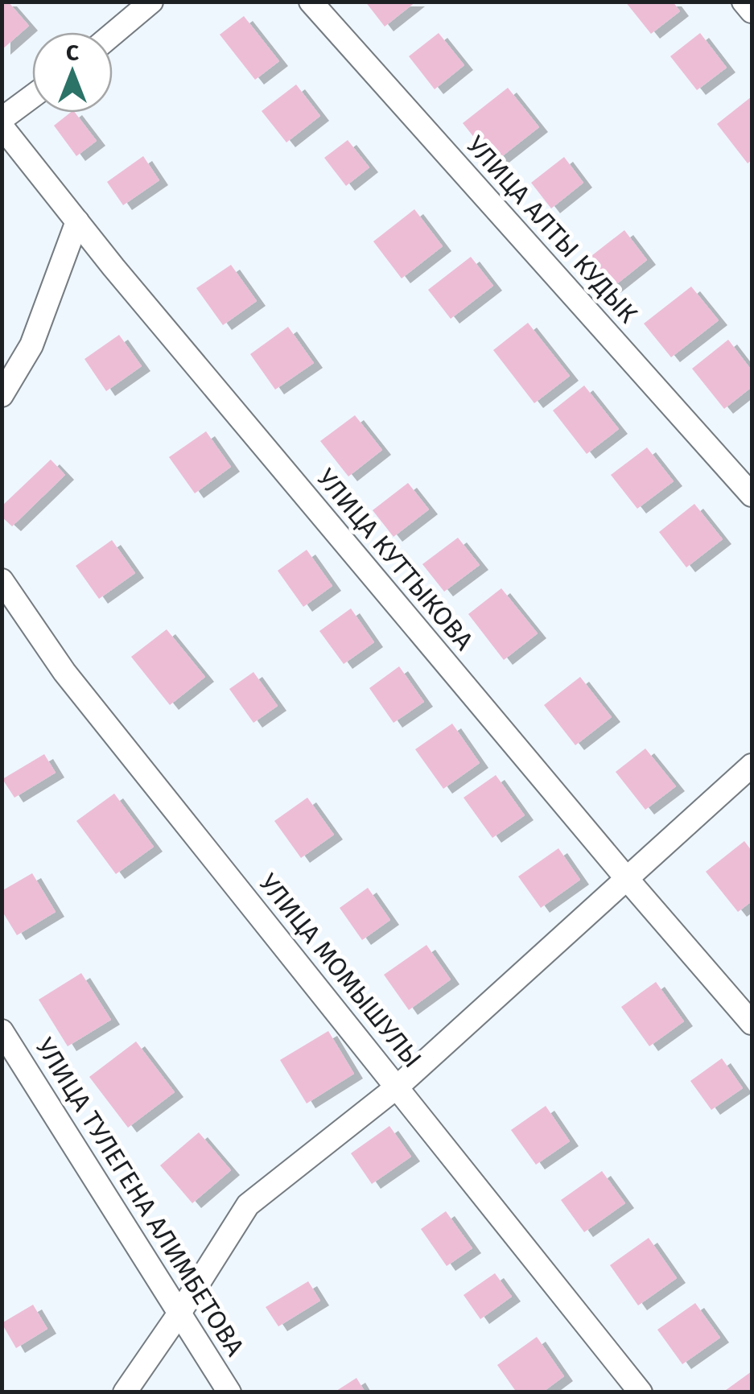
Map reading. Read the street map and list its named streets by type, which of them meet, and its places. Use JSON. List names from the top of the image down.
{
  "streets": {
    "street": [
      "УЛИЦА АЛТЫ КУДЫК",
      "УЛИЦА КУТТЫКОВА",
      "УЛИЦА МОМЫШУЛЫ",
      "УЛИЦА ТУЛЕГЕНА АЛИМБЕТОВА"
    ]
  },
  "north": "top"
}
